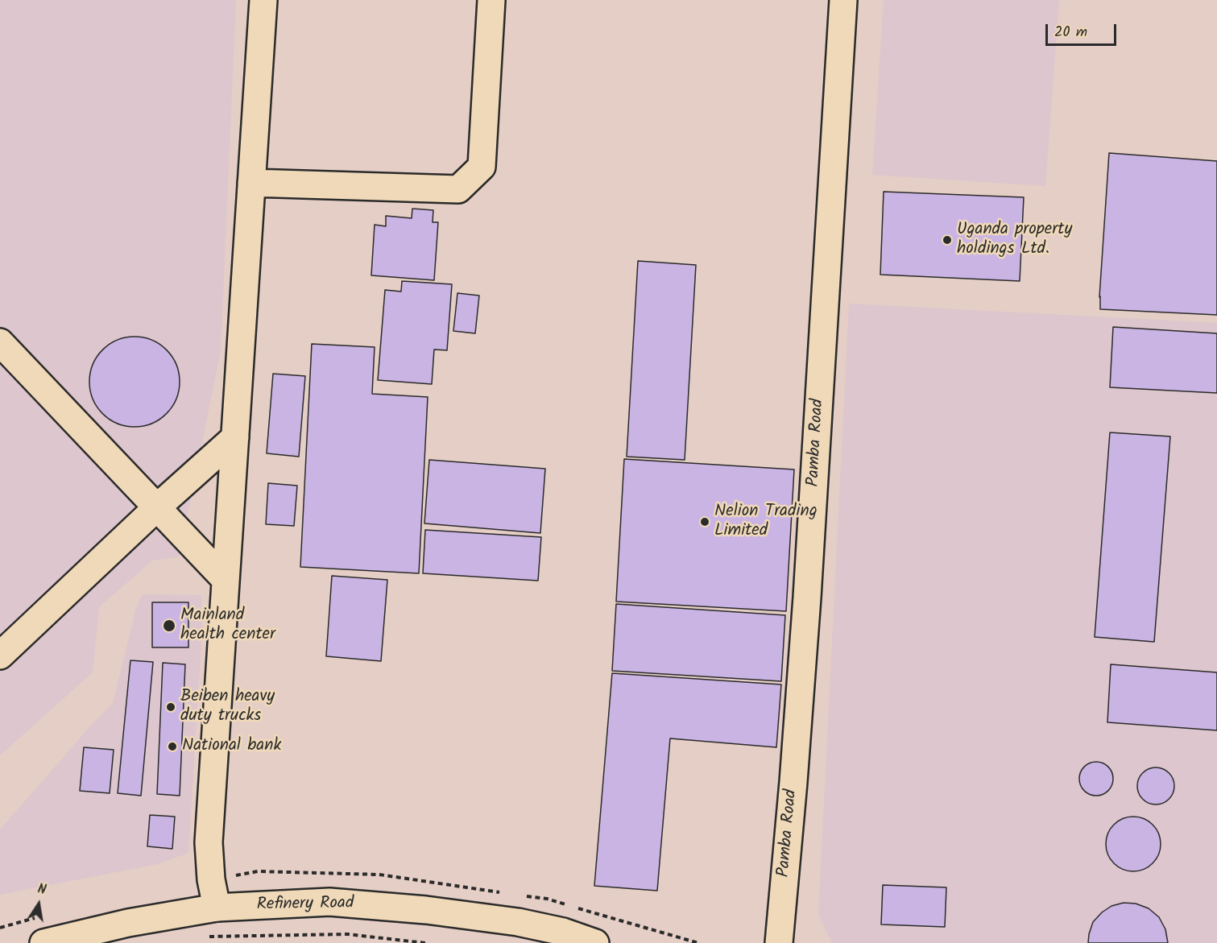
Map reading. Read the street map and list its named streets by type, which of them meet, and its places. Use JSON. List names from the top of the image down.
{
  "streets": {
    "main road": ["Pamba Road", "Refinery Road"]
  },
  "places": [
    "Uganda property holdings Ltd.",
    "Nelion Trading Limited",
    "Mainland health center",
    "Beiben heavy duty trucks",
    "National bank"
  ],
  "scale_bar": "20 m",
  "north": "top"
}
